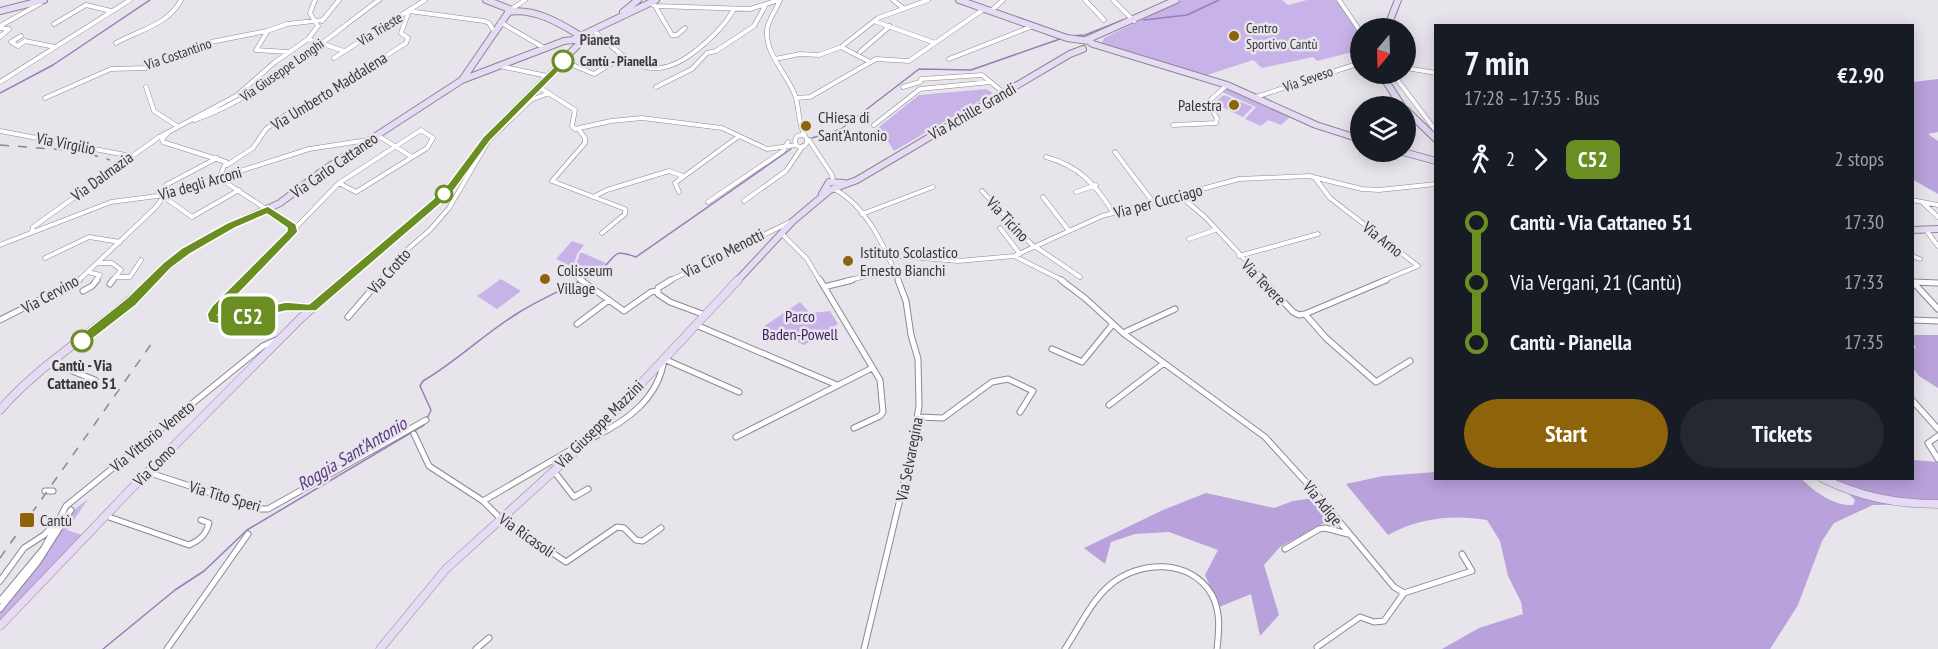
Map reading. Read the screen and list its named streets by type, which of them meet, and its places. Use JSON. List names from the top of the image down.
{
  "streets": {
    "street": [
      "Via Trieste",
      "Via Costantino",
      "Via Giuseppe Longhi",
      "Via Seveso",
      "Via Umberto Maddalena",
      "Via Achille Grandi",
      "Via Virgilio",
      "Via Carlo Cattaneo",
      "Via Dalmazia",
      "Via degli Arconi",
      "Via per Cucciago",
      "Via Ticino",
      "Via Arno",
      "Via Ciro Menotti",
      "Via Crotto",
      "Via Tevere",
      "Via Cervino",
      "Via Giuseppe Mazzini",
      "Via Vittorio Veneto",
      "Via Selvaregina",
      "Via Como",
      "Via Tito Speri",
      "Via Adige",
      "Via Ricasoli"
    ]
  },
  "crossings": [
    ["Via Trieste", "Via Umberto Maddalena"],
    ["Via Costantino", "Via Dalmazia"],
    ["Via Giuseppe Longhi", "Via Dalmazia"],
    ["Via Achille Grandi", "Via Giuseppe Mazzini"],
    ["Via Achille Grandi", "Via Selvaregina"],
    ["Via Virgilio", "Via Dalmazia"],
    ["Via Carlo Cattaneo", "Via degli Arconi"],
    ["Via Dalmazia", "Via degli Arconi"],
    ["Via degli Arconi", "Via Cervino"],
    ["Via per Cucciago", "Via Ticino"],
    ["Via per Cucciago", "Via Arno"],
    ["Via per Cucciago", "Via Tevere"],
    ["Via per Cucciago", "Via Selvaregina"],
    ["Via per Cucciago", "Via Adige"],
    ["Via Arno", "Via Tevere"],
    ["Via Ciro Menotti", "Via Giuseppe Mazzini"],
    ["Via Giuseppe Mazzini", "Via Selvaregina"],
    ["Via Giuseppe Mazzini", "Via Ricasoli"],
    ["Via Vittorio Veneto", "Via Como"],
    ["Via Como", "Via Tito Speri"]
  ],
  "districts": ["Pianeta"],
  "water": ["Roggia Sant'Antonio"],
  "parks": ["Parco Baden-Powell"],
  "places": {
    "other": [
      "Centro Sportivo Cantù",
      "Cantù - Pianella",
      "Palestra",
      "CHiesa di Sant'Antonio",
      "Istituto Scolastico Ernesto Bianchi",
      "Colisseum Village",
      "Cantù - Via Cattaneo 51"
    ],
    "transit": ["Cantù"]
  },
  "lines": ["bus line C52"],
  "north": "bottom",
  "page": {
    "on_map": "C52",
    "heading": ["7 min", "17:28 – 17:35 · Bus", "€2.90"],
    "legs": ["2", "C52", "2 stops"],
    "list": [
      {
        "name": "Cantù - Via Cattaneo 51",
        "value": "17:30"
      },
      {
        "name": "Via Vergani, 21 (Cantù)",
        "value": "17:33"
      },
      {
        "name": "Cantù - Pianella",
        "value": "17:35"
      }
    ],
    "buttons": ["Start", "Tickets"]
  }
}
